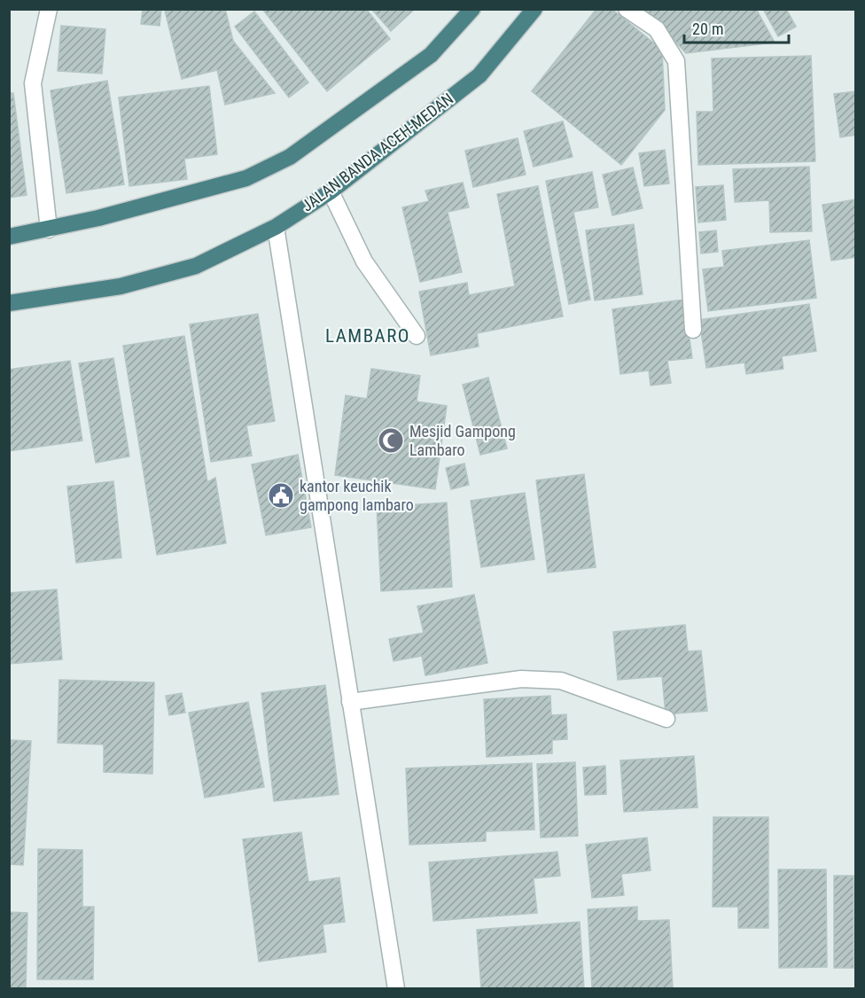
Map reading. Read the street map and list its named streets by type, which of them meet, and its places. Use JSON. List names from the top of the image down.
{
  "streets": {
    "highway": ["JALAN BANDA ACEH-MEDAN"]
  },
  "districts": ["LAMBARO"],
  "places": {
    "mosque": ["Mesjid Gampong Lambaro"],
    "public building": ["kantor keuchik gampong lambaro"]
  },
  "scale_bar": "20 m"
}
